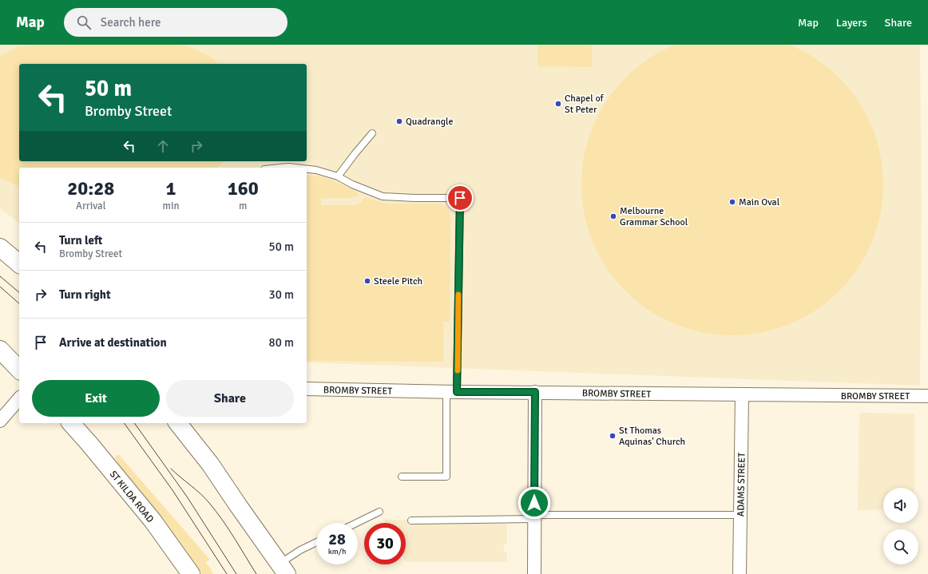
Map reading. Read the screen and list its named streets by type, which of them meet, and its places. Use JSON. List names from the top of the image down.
{
  "streets": {
    "main road": ["ST KILDA ROAD"],
    "street": ["BROMBY STREET", "ADAMS STREET"]
  },
  "crossings": [
    ["BROMBY STREET", "ADAMS STREET"]
  ],
  "places": [
    "Chapel of St Peter",
    "Quadrangle",
    "Main Oval",
    "Melbourne Grammar School",
    "Steele Pitch",
    "St Thomas Aquinas' Church"
  ],
  "page": {
    "header": "Map",
    "search": "Search here",
    "nav": ["Map", "Layers", "Share"],
    "turn": ["50 m", "Bromby Street"],
    "eta": [
      "20:28",
      "Arrival",
      "1",
      "min",
      "160",
      "m"
    ],
    "list": [
      {
        "name": "Turn left",
        "note": "Bromby Street",
        "value": "50 m"
      },
      {
        "name": "Turn right",
        "value": "30 m"
      },
      {
        "name": "Arrive at destination",
        "value": "80 m"
      }
    ],
    "buttons": ["Exit", "Share"],
    "speed": "28 km/h",
    "limit": "30"
  }
}
